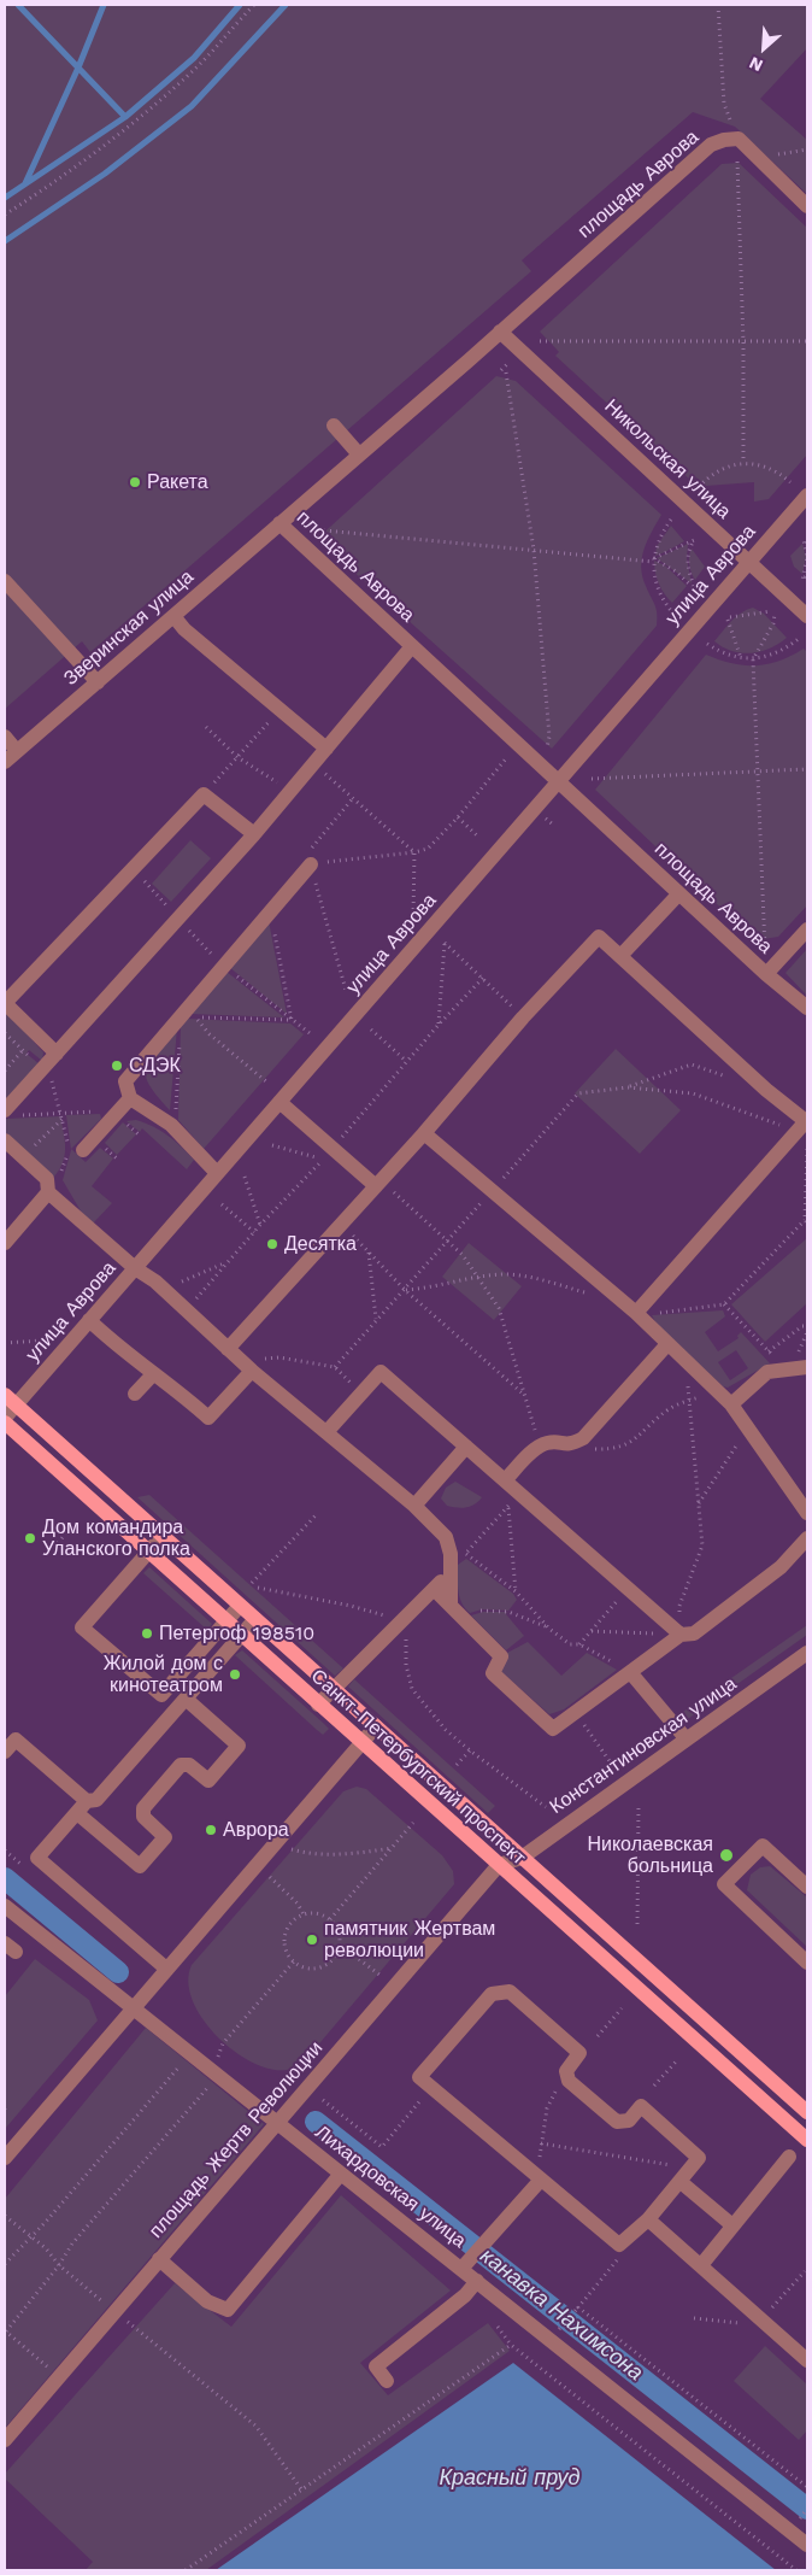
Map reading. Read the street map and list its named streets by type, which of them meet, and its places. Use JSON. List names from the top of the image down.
{
  "streets": {
    "main road": ["Санкт-Петербургский проспект"],
    "street": [
      "площадь Аврова",
      "Никольская улица",
      "улица Аврова",
      "Зверинская улица",
      "Константиновская улица",
      "площадь Жертв Революции",
      "Лихардовская улица"
    ]
  },
  "crossings": [
    ["площадь Аврова", "Никольская улица"],
    ["площадь Аврова", "улица Аврова"],
    ["площадь Аврова", "Зверинская улица"],
    ["Никольская улица", "улица Аврова"],
    ["улица Аврова", "Санкт-Петербургский проспект"],
    ["Константиновская улица", "Санкт-Петербургский проспект"],
    ["Константиновская улица", "площадь Жертв Революции"],
    ["Санкт-Петербургский проспект", "площадь Жертв Революции"],
    ["площадь Жертв Революции", "Лихардовская улица"]
  ],
  "water": ["канавка Нахимсона", "Красный пруд"],
  "places": [
    "Ракета",
    "СДЭК",
    "Десятка",
    "Дом командира Уланского полка",
    "Петергоф 198510",
    "Жилой дом с кинотеатром",
    "Аврора",
    "Николаевская больница",
    "памятник Жертвам революции"
  ],
  "north": "bottom left"
}
